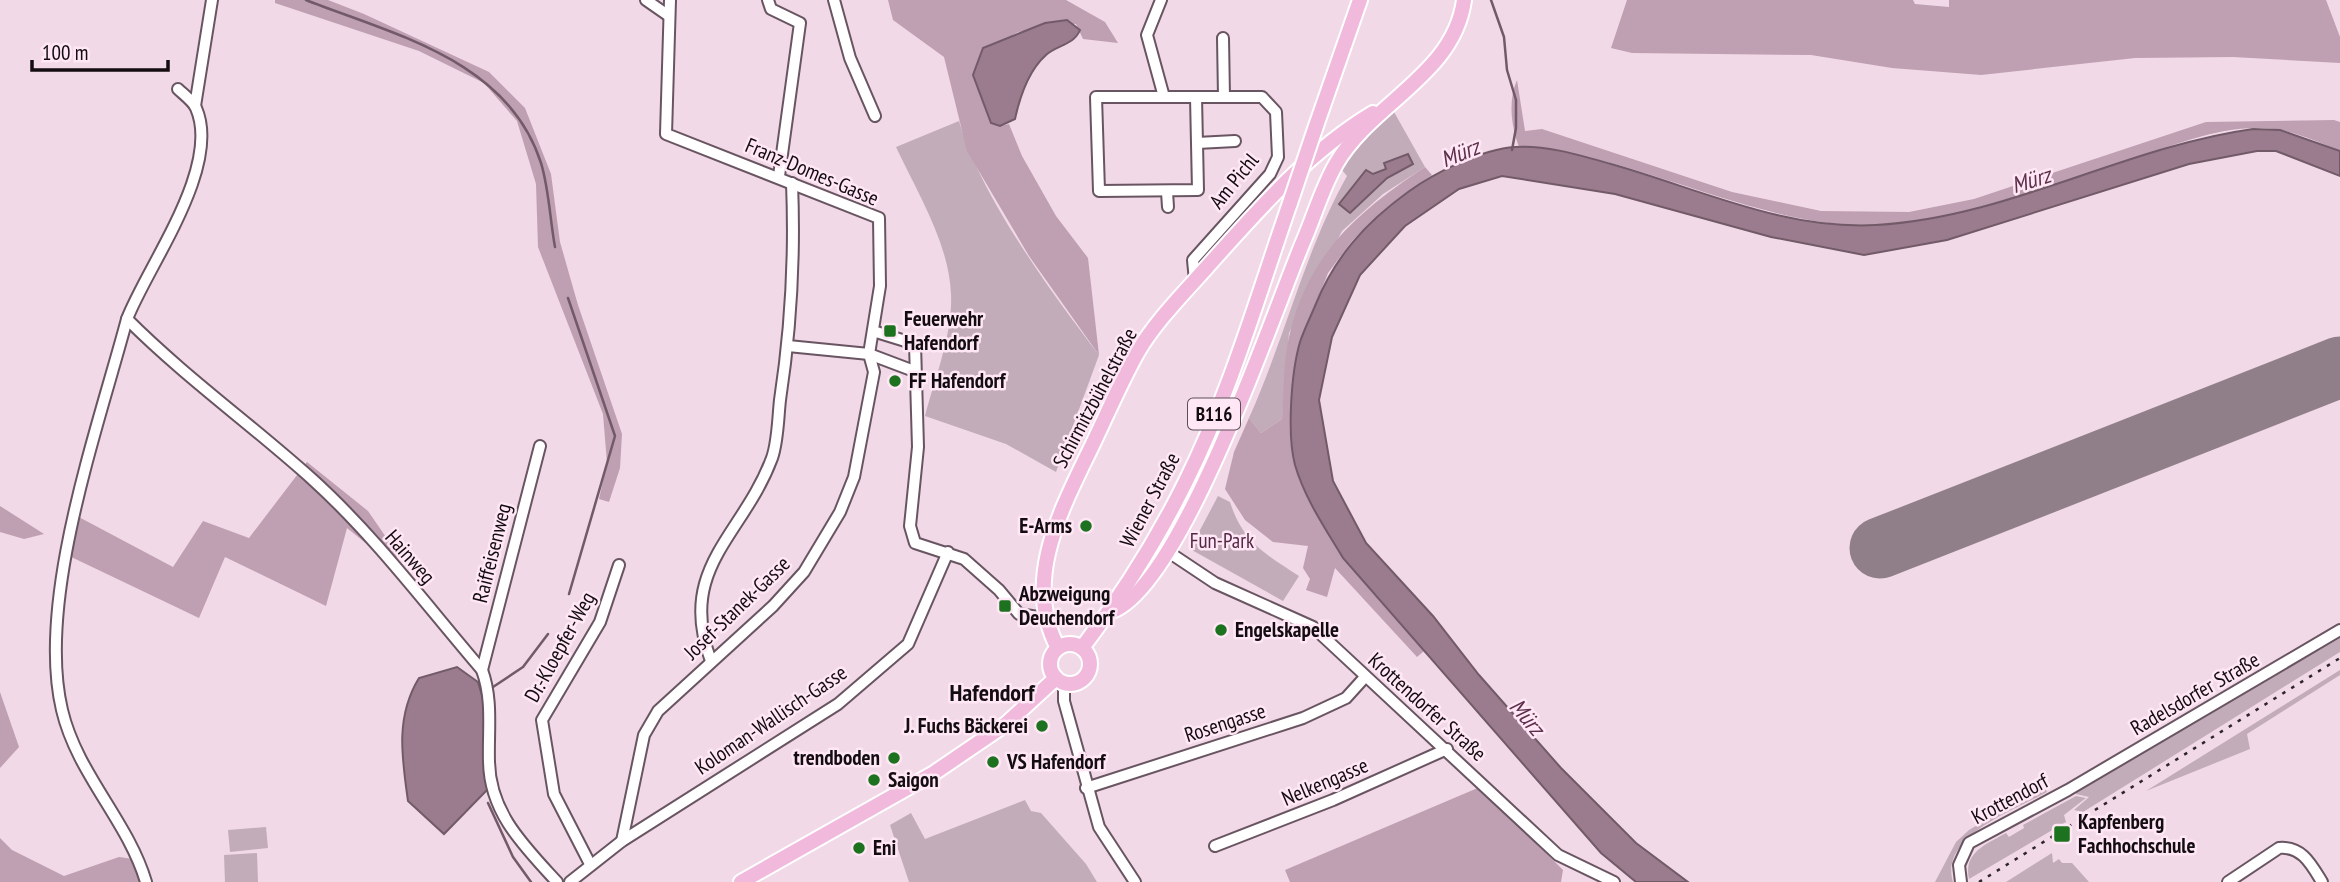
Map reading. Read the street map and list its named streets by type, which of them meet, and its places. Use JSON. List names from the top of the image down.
{
  "streets": {
    "main road": ["Schirmitzbühelstraße", "B116", "Wiener Straße"],
    "street": [
      "Franz-Domes-Gasse",
      "Am Pichl",
      "Raiffeisenweg",
      "Hainweg",
      "Josef-Stanek-Gasse",
      "Dr.-Kloepfer-Weg",
      "Radelsdorfer Straße",
      "Krottendorfer Straße",
      "Koloman-Wallisch-Gasse",
      "Rosengasse",
      "Nelkengasse",
      "Krottendorf"
    ]
  },
  "crossings": [
    ["Franz-Domes-Gasse", "Josef-Stanek-Gasse"],
    ["Am Pichl", "Schirmitzbühelstraße"],
    ["Raiffeisenweg", "Hainweg"],
    ["Josef-Stanek-Gasse", "Koloman-Wallisch-Gasse"],
    ["Dr.-Kloepfer-Weg", "Koloman-Wallisch-Gasse"],
    ["Radelsdorfer Straße", "Krottendorf"],
    ["Krottendorfer Straße", "Rosengasse"],
    ["Krottendorfer Straße", "Nelkengasse"]
  ],
  "districts": ["Hafendorf"],
  "water": ["Mürz"],
  "parks": ["Fun-Park"],
  "places": {
    "transit": ["Feuerwehr Hafendorf", "Abzweigung Deuchendorf", "Kapfenberg Fachhochschule"],
    "other": [
      "FF Hafendorf",
      "E-Arms",
      "Engelskapelle",
      "J. Fuchs Bäckerei",
      "trendboden",
      "VS Hafendorf",
      "Saigon",
      "Eni"
    ]
  },
  "scale_bar": "100 m"
}
